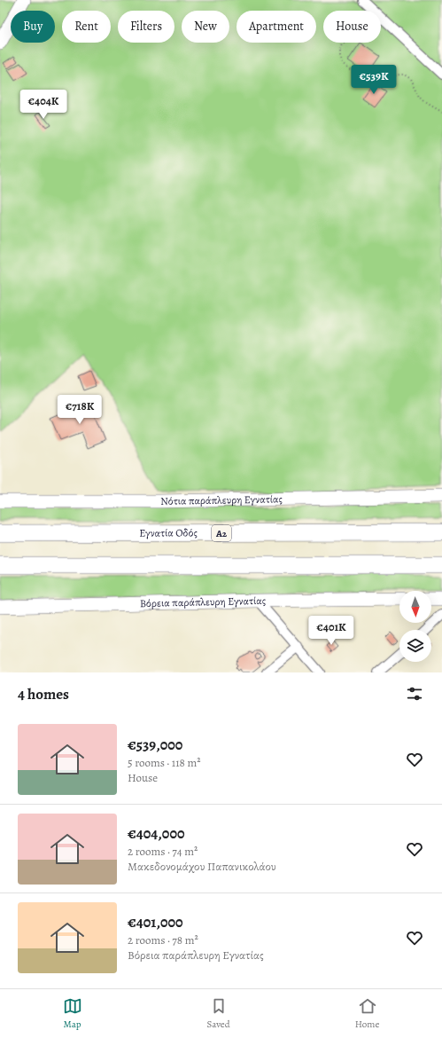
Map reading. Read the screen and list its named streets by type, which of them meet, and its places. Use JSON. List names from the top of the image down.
{
  "streets": {
    "highway": ["Εγνατία Οδός", "Α2"],
    "street": ["Νότια παράπλευρη Εγνατίας", "Βόρεια παράπλευρη Εγνατίας"]
  },
  "north": "bottom",
  "page": {
    "chip": [
      "Buy",
      "Rent",
      "Filters",
      "New",
      "Apartment",
      "House"
    ],
    "price": [
      "€539K",
      "€404K",
      "€718K",
      "€401K"
    ],
    "heading": "4 homes",
    "list": [
      {
        "name": "€539,000",
        "note": "5 rooms · 118 m² · House"
      },
      {
        "name": "€404,000",
        "note": "2 rooms · 74 m² · Μακεδονομάχου Παπανικολάου"
      },
      {
        "name": "€401,000",
        "note": "2 rooms · 78 m² · Βόρεια παράπλευρη Εγνατίας"
      }
    ],
    "tabs": ["Map", "Saved", "Home"]
  }
}
